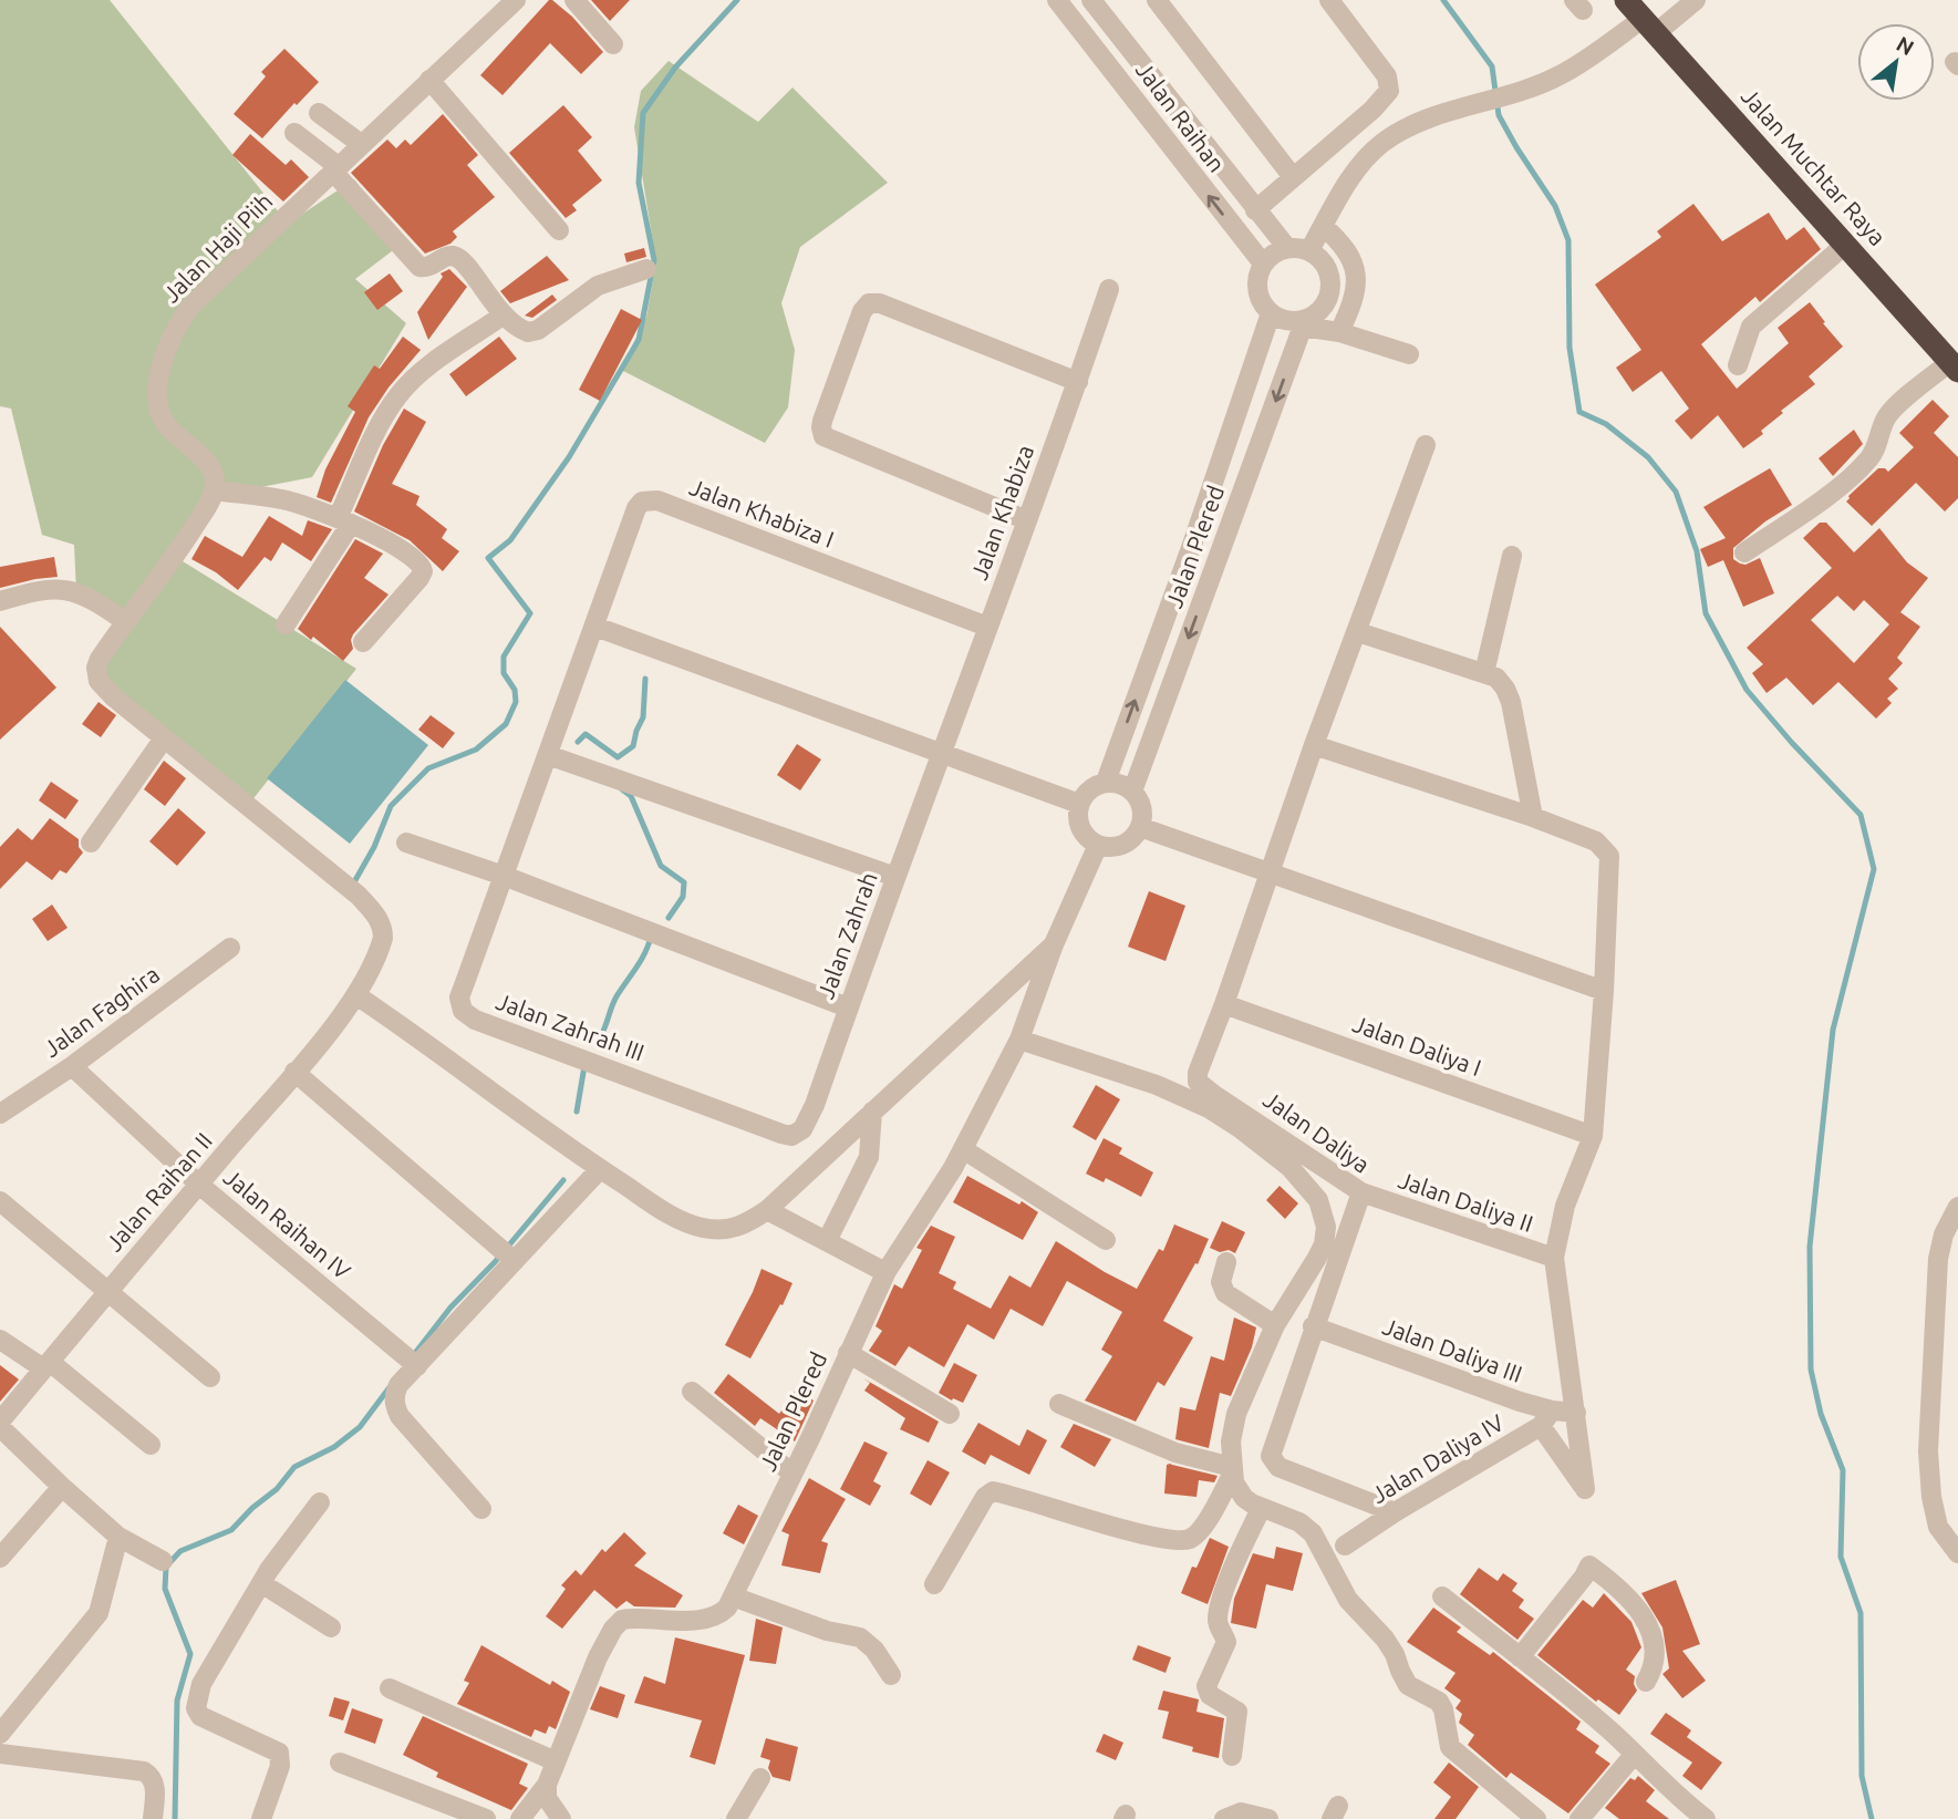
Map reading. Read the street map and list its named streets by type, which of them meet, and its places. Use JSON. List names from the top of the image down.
{
  "streets": {
    "highway": ["Jalan Muchtar Raya"],
    "street": [
      "Jalan Raihan",
      "Jalan Haji Piih",
      "Jalan Khabiza",
      "Jalan Khabiza I",
      "Jalan Plered",
      "Jalan Zahrah",
      "Jalan Faghira",
      "Jalan Zahrah III",
      "Jalan Daliya I",
      "Jalan Daliya",
      "Jalan Raihan II",
      "Jalan Daliya II",
      "Jalan Raihan IV",
      "Jalan Daliya III",
      "Jalan Daliya IV"
    ]
  },
  "crossings": [
    ["Jalan Raihan", "Jalan Plered"],
    ["Jalan Khabiza", "Jalan Khabiza I"],
    ["Jalan Khabiza", "Jalan Zahrah"],
    ["Jalan Khabiza I", "Jalan Zahrah III"],
    ["Jalan Zahrah", "Jalan Zahrah III"],
    ["Jalan Faghira", "Jalan Raihan IV"],
    ["Jalan Daliya I", "Jalan Daliya"],
    ["Jalan Daliya", "Jalan Daliya II"],
    ["Jalan Daliya", "Jalan Daliya III"],
    ["Jalan Daliya", "Jalan Daliya IV"],
    ["Jalan Raihan II", "Jalan Raihan IV"],
    ["Jalan Daliya III", "Jalan Daliya IV"]
  ],
  "north": "top right"
}
